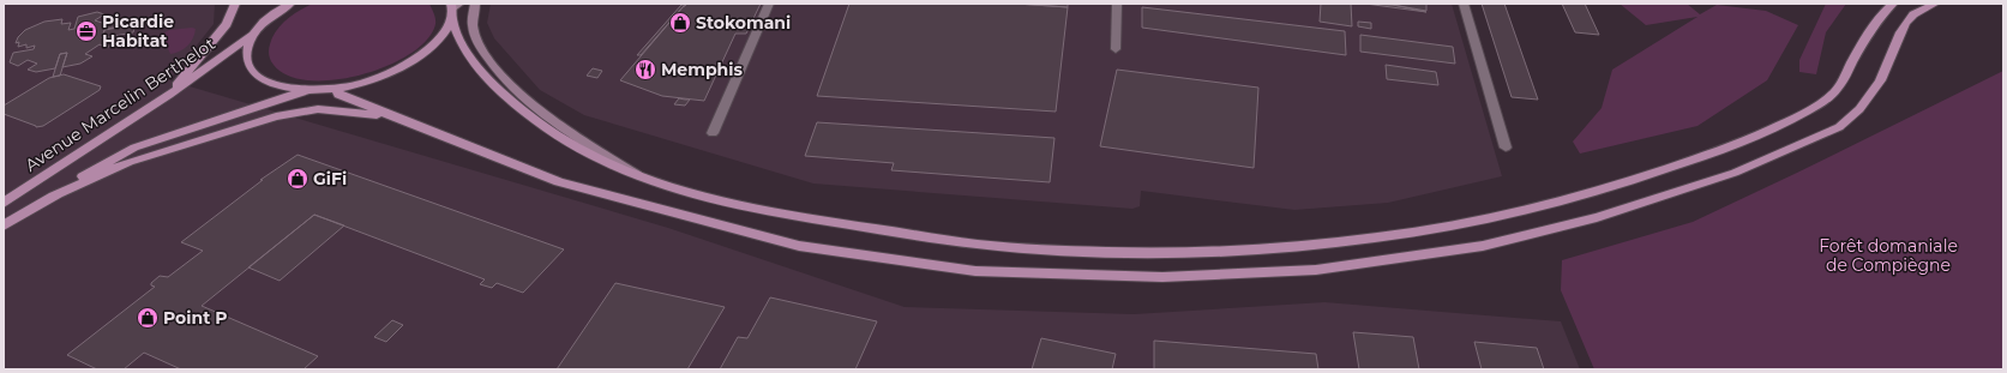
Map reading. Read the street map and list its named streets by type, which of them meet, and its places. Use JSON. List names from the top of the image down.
{
  "streets": {
    "main road": ["Avenue Marcelin Berthelot"]
  },
  "parks": ["Forêt domaniale de Compiègne"],
  "places": {
    "shop": ["Stokomani", "GiFi", "Point P"],
    "office": ["Picardie Habitat"],
    "restaurant": ["Memphis"]
  }
}
